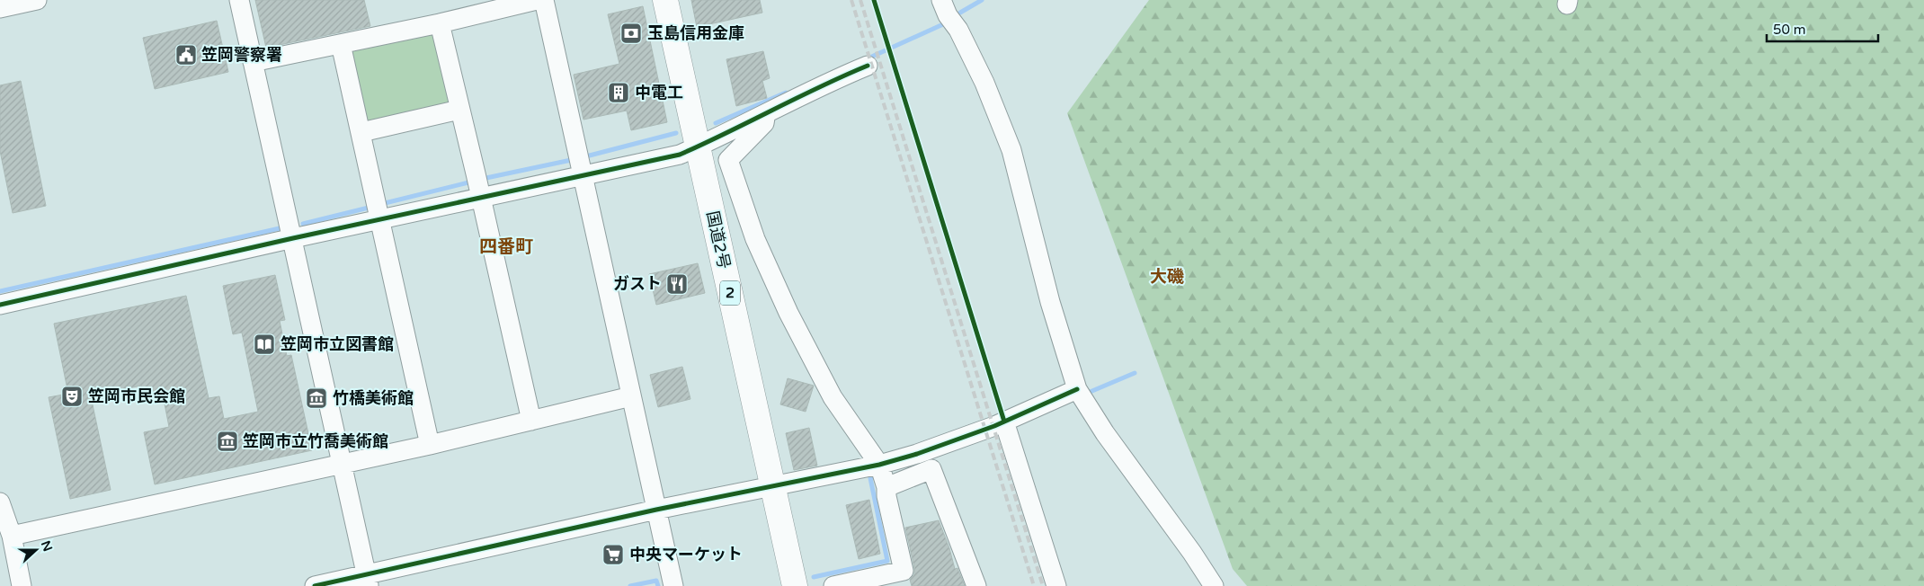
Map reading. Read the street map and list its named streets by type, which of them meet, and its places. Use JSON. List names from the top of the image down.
{
  "streets": {
    "highway": ["国道2号", "2"]
  },
  "districts": ["四番町", "大磯"],
  "places": {
    "bank": ["玉島信用金庫"],
    "public building": ["笠岡警察署"],
    "building": ["中電工"],
    "restaurant": ["ガスト"],
    "library": ["笠岡市立図書館"],
    "theatre": ["笠岡市民会館"],
    "museum": ["竹橋美術館", "笠岡市立竹喬美術館"],
    "supermarket": ["中央マーケット"]
  },
  "scale_bar": "50 m",
  "north": "right"
}
